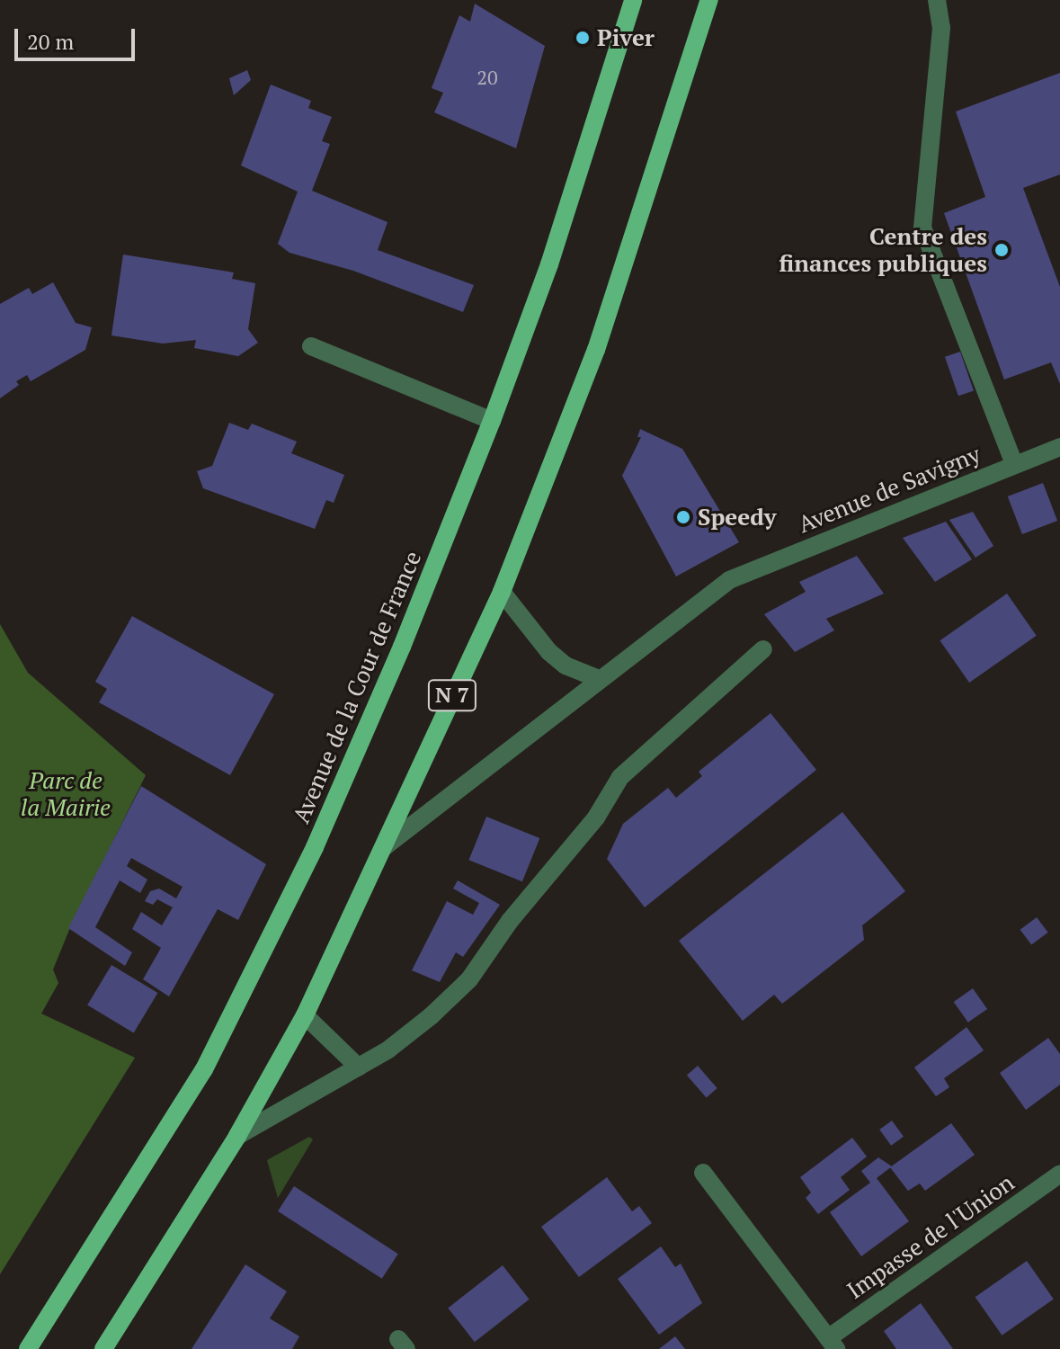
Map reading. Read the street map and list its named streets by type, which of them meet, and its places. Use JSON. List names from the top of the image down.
{
  "streets": {
    "main road": ["Avenue de la Cour de France", "N 7"],
    "street": ["Avenue de Savigny", "Impasse de l'Union"]
  },
  "parks": ["Parc de la Mairie"],
  "places": ["Piver", "Centre des finances publiques", "Speedy"],
  "house_numbers": ["20"],
  "scale_bar": "20 m"
}
